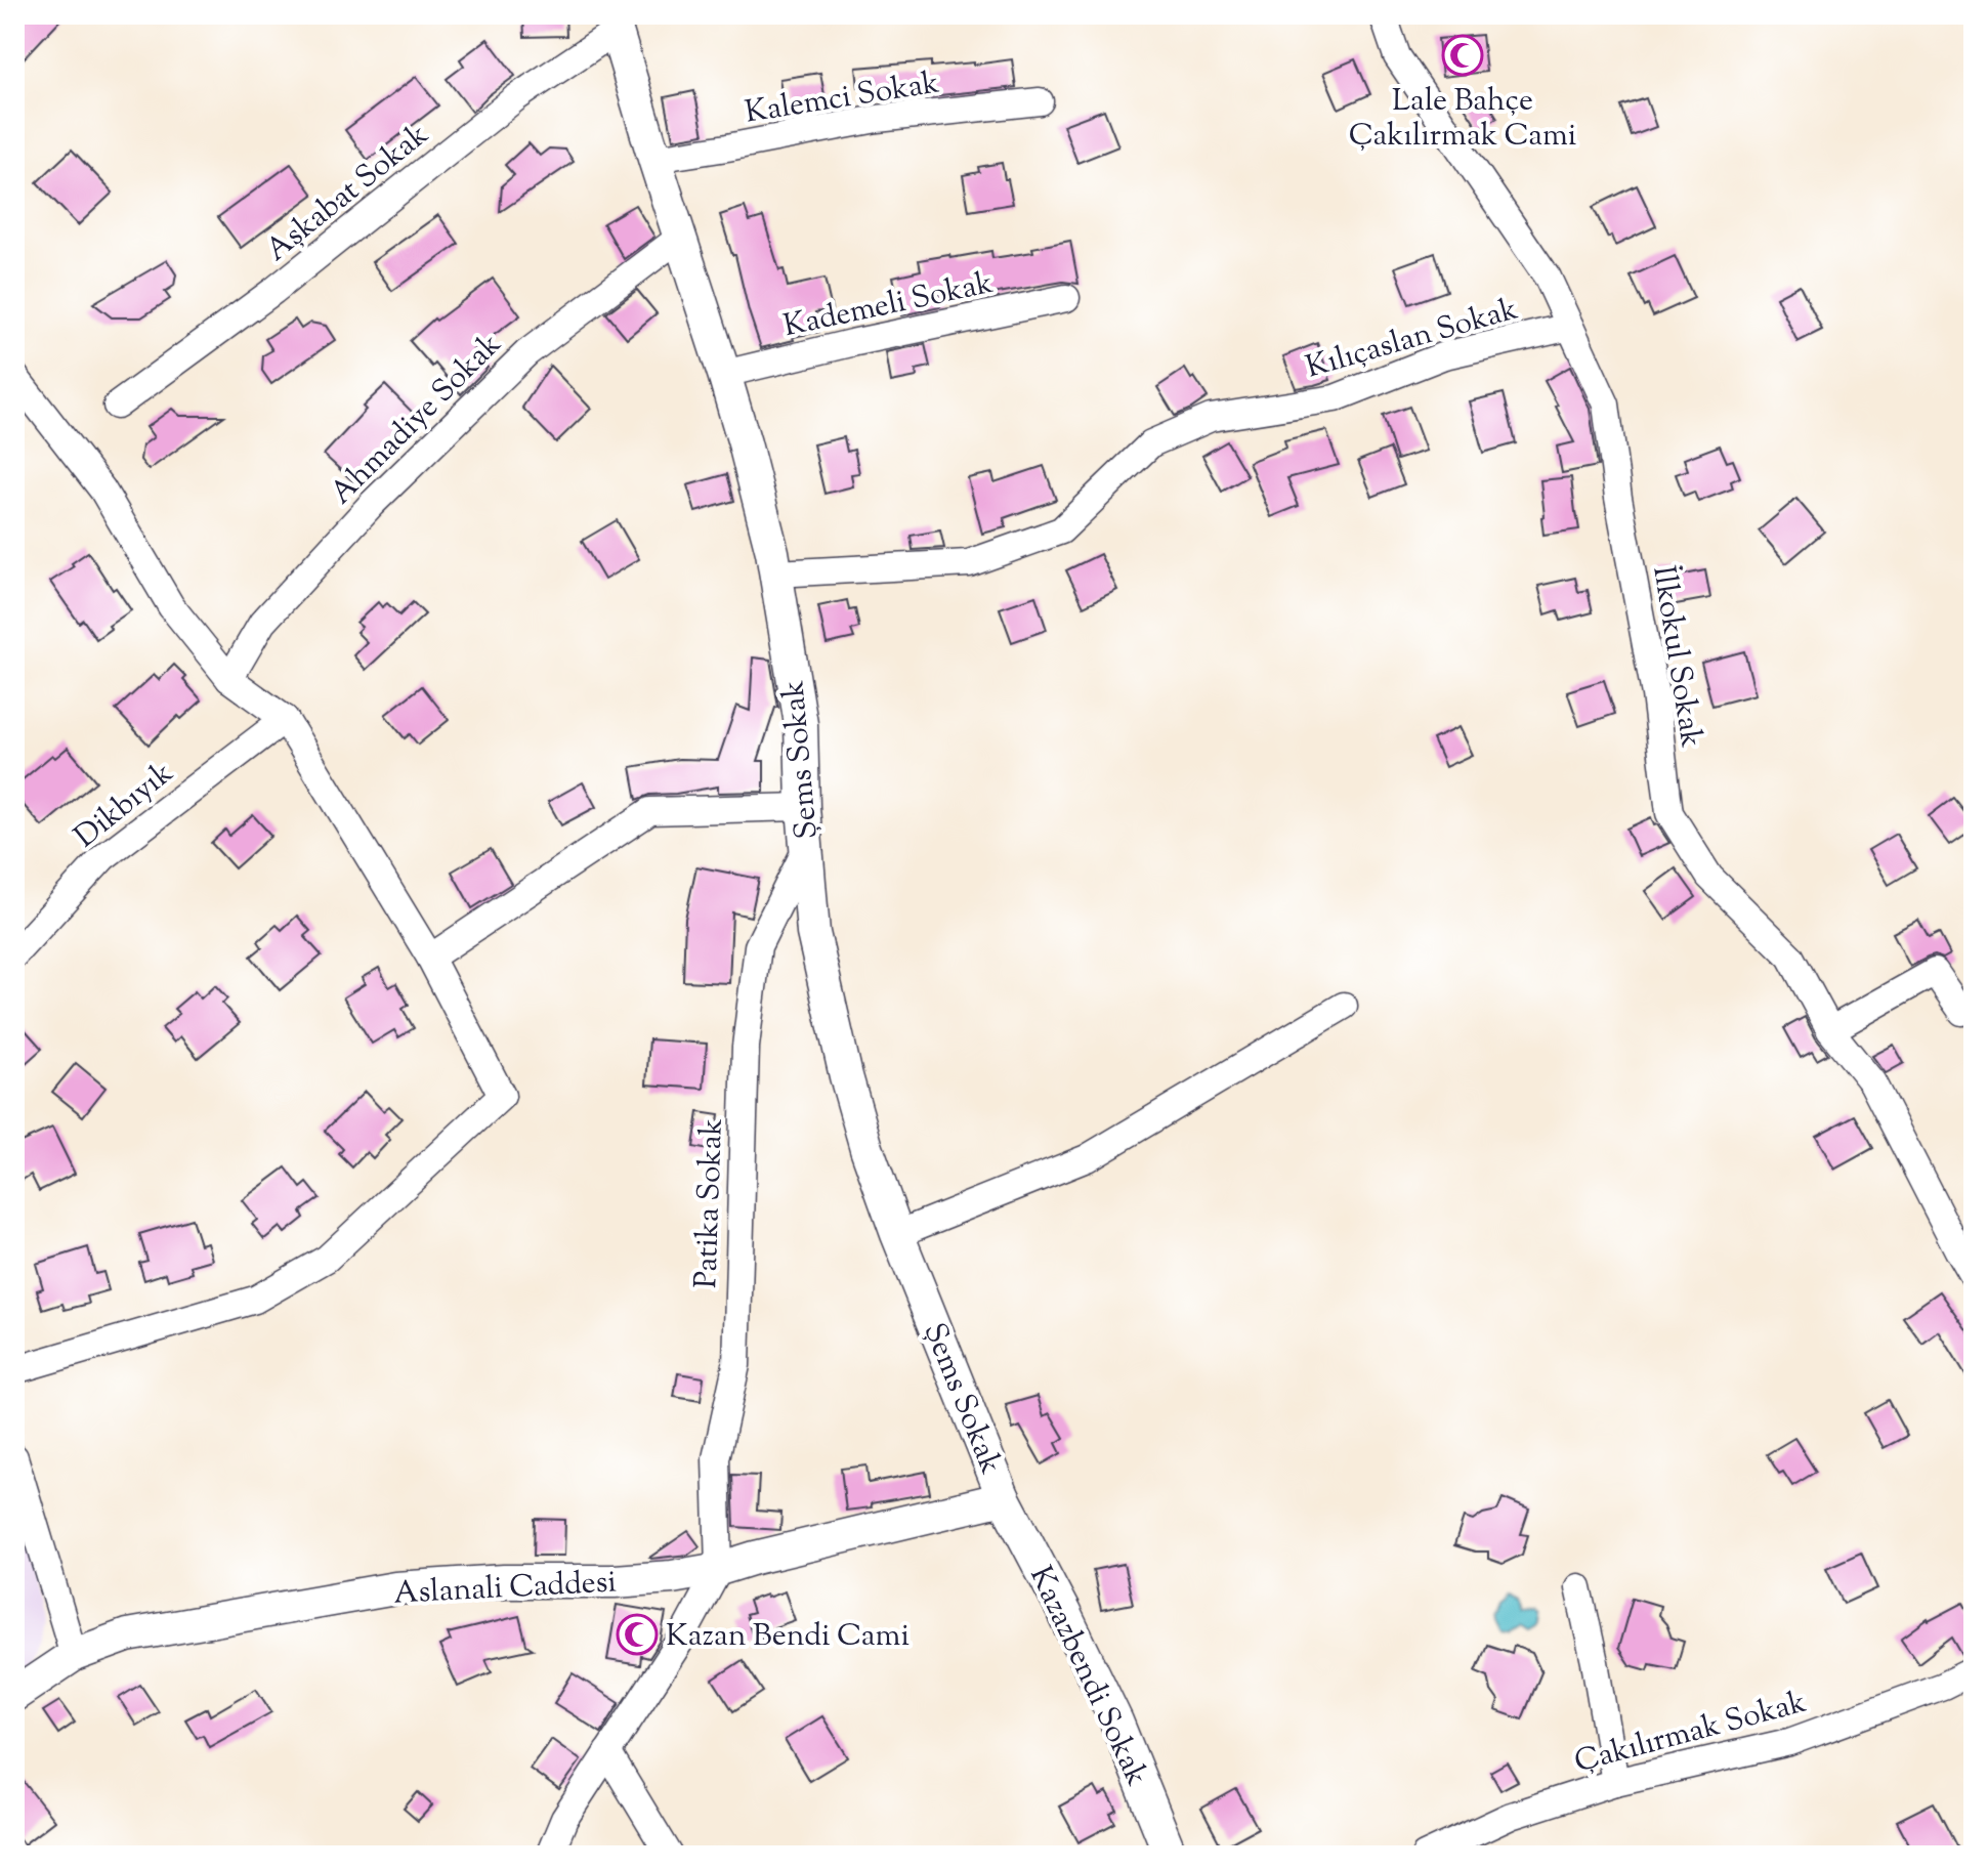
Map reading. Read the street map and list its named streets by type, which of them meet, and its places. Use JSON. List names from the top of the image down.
{
  "streets": {
    "street": [
      "Kalemci Sokak",
      "Aşkabat Sokak",
      "Kademeli Sokak",
      "Kılıçaslan Sokak",
      "Ahmadiye Sokak",
      "İlkokul Sokak",
      "Şems Sokak",
      "Dikbıyık",
      "Patika Sokak",
      "Aslanali Caddesi",
      "Kazazbendi Sokak",
      "Çakılırmak Sokak"
    ]
  },
  "crossings": [
    ["Kalemci Sokak", "Şems Sokak"],
    ["Aşkabat Sokak", "Şems Sokak"],
    ["Kademeli Sokak", "Şems Sokak"],
    ["Kılıçaslan Sokak", "İlkokul Sokak"],
    ["Kılıçaslan Sokak", "Şems Sokak"],
    ["Ahmadiye Sokak", "Şems Sokak"],
    ["Şems Sokak", "Patika Sokak"],
    ["Şems Sokak", "Aslanali Caddesi"],
    ["Şems Sokak", "Kazazbendi Sokak"],
    ["Patika Sokak", "Aslanali Caddesi"],
    ["Aslanali Caddesi", "Kazazbendi Sokak"]
  ],
  "places": {
    "mosque": ["Lale Bahçe Çakılırmak Cami", "Kazan Bendi Cami"]
  }
}
